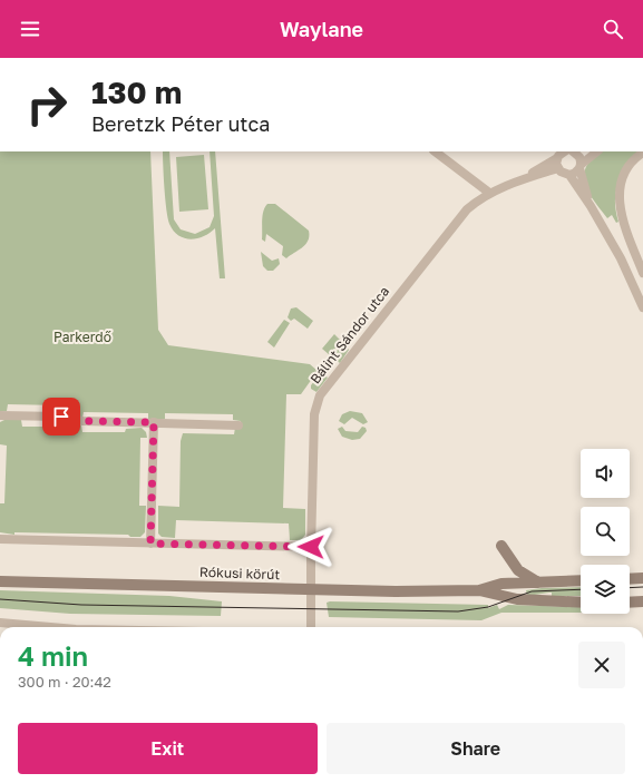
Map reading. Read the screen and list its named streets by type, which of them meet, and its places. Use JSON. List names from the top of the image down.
{
  "streets": {
    "main road": ["Rókusi körút"],
    "street": ["Bálint Sándor utca"]
  },
  "crossings": [
    ["Bálint Sándor utca", "Rókusi körút"]
  ],
  "parks": ["Parkerdő"],
  "page": {
    "header": "Waylane",
    "turn": ["130 m", "Beretzk Péter utca"],
    "heading": ["4 min", "300 m · 20:42"],
    "buttons": ["Exit", "Share"]
  }
}
